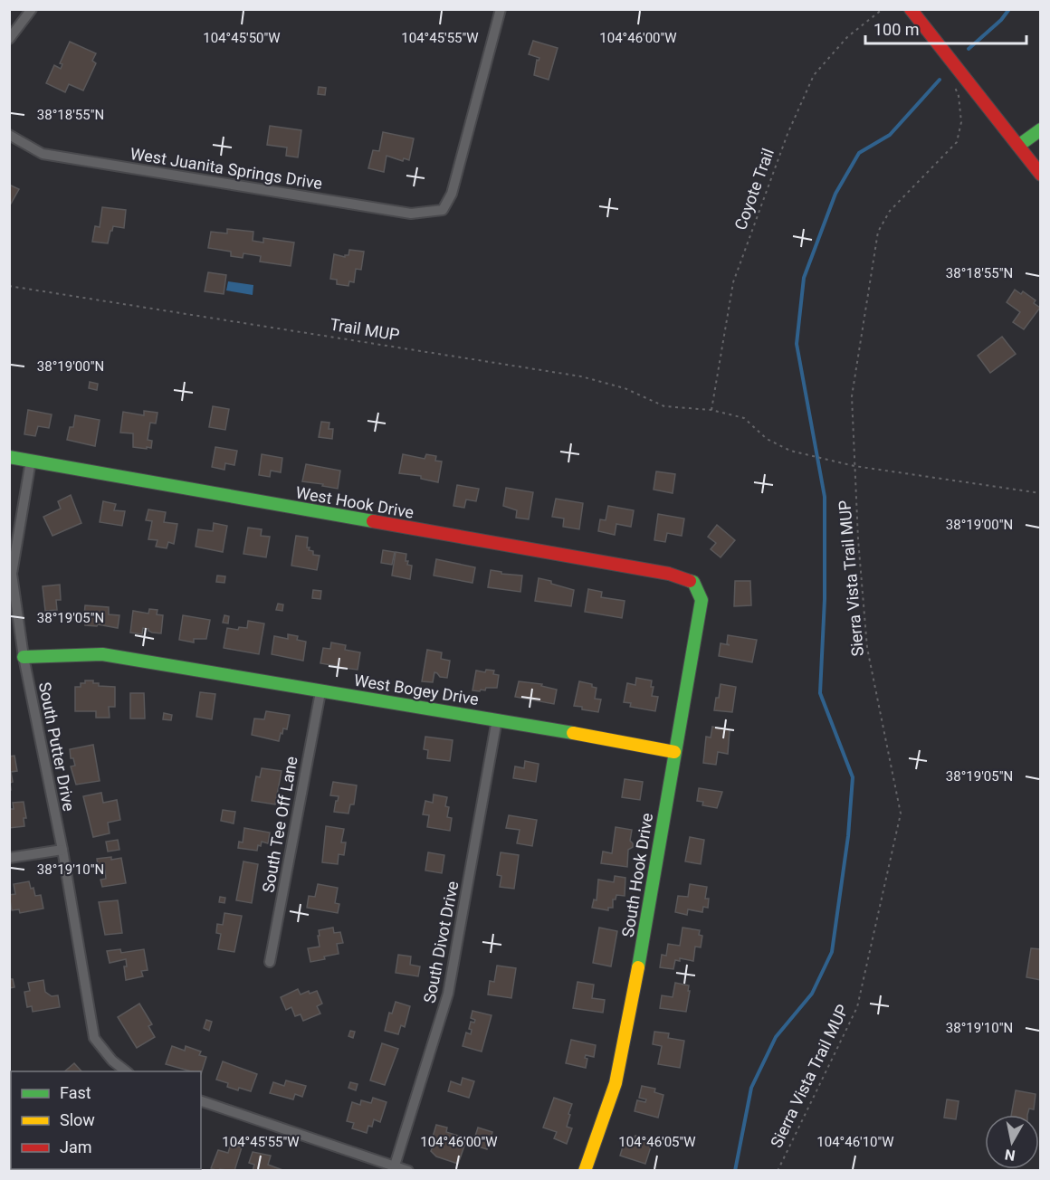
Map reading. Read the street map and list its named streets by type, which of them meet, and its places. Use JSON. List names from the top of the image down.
{
  "streets": {
    "street": [
      "West Juanita Springs Drive",
      "West Hook Drive",
      "West Bogey Drive",
      "South Putter Drive",
      "South Tee Off Lane",
      "South Hook Drive",
      "South Divot Drive"
    ],
    "path": ["Coyote Trail", "Trail MUP", "Sierra Vista Trail MUP"]
  },
  "crossings": [
    ["Coyote Trail", "Trail MUP"],
    ["Trail MUP", "Sierra Vista Trail MUP"],
    ["West Hook Drive", "South Putter Drive"],
    ["West Hook Drive", "South Hook Drive"],
    ["West Bogey Drive", "South Putter Drive"],
    ["West Bogey Drive", "South Tee Off Lane"],
    ["West Bogey Drive", "South Hook Drive"],
    ["West Bogey Drive", "South Divot Drive"]
  ],
  "legend": ["Fast", "Slow", "Jam"],
  "scale_bar": "100 m",
  "north": "bottom",
  "coordinates": [
    "104°45'50\"W",
    "104°45'55\"W",
    "104°46'00\"W",
    "38°18'55\"N",
    "38°19'00\"N",
    "38°19'05\"N",
    "38°19'10\"N",
    "104°46'05\"W",
    "104°46'10\"W"
  ]
}
